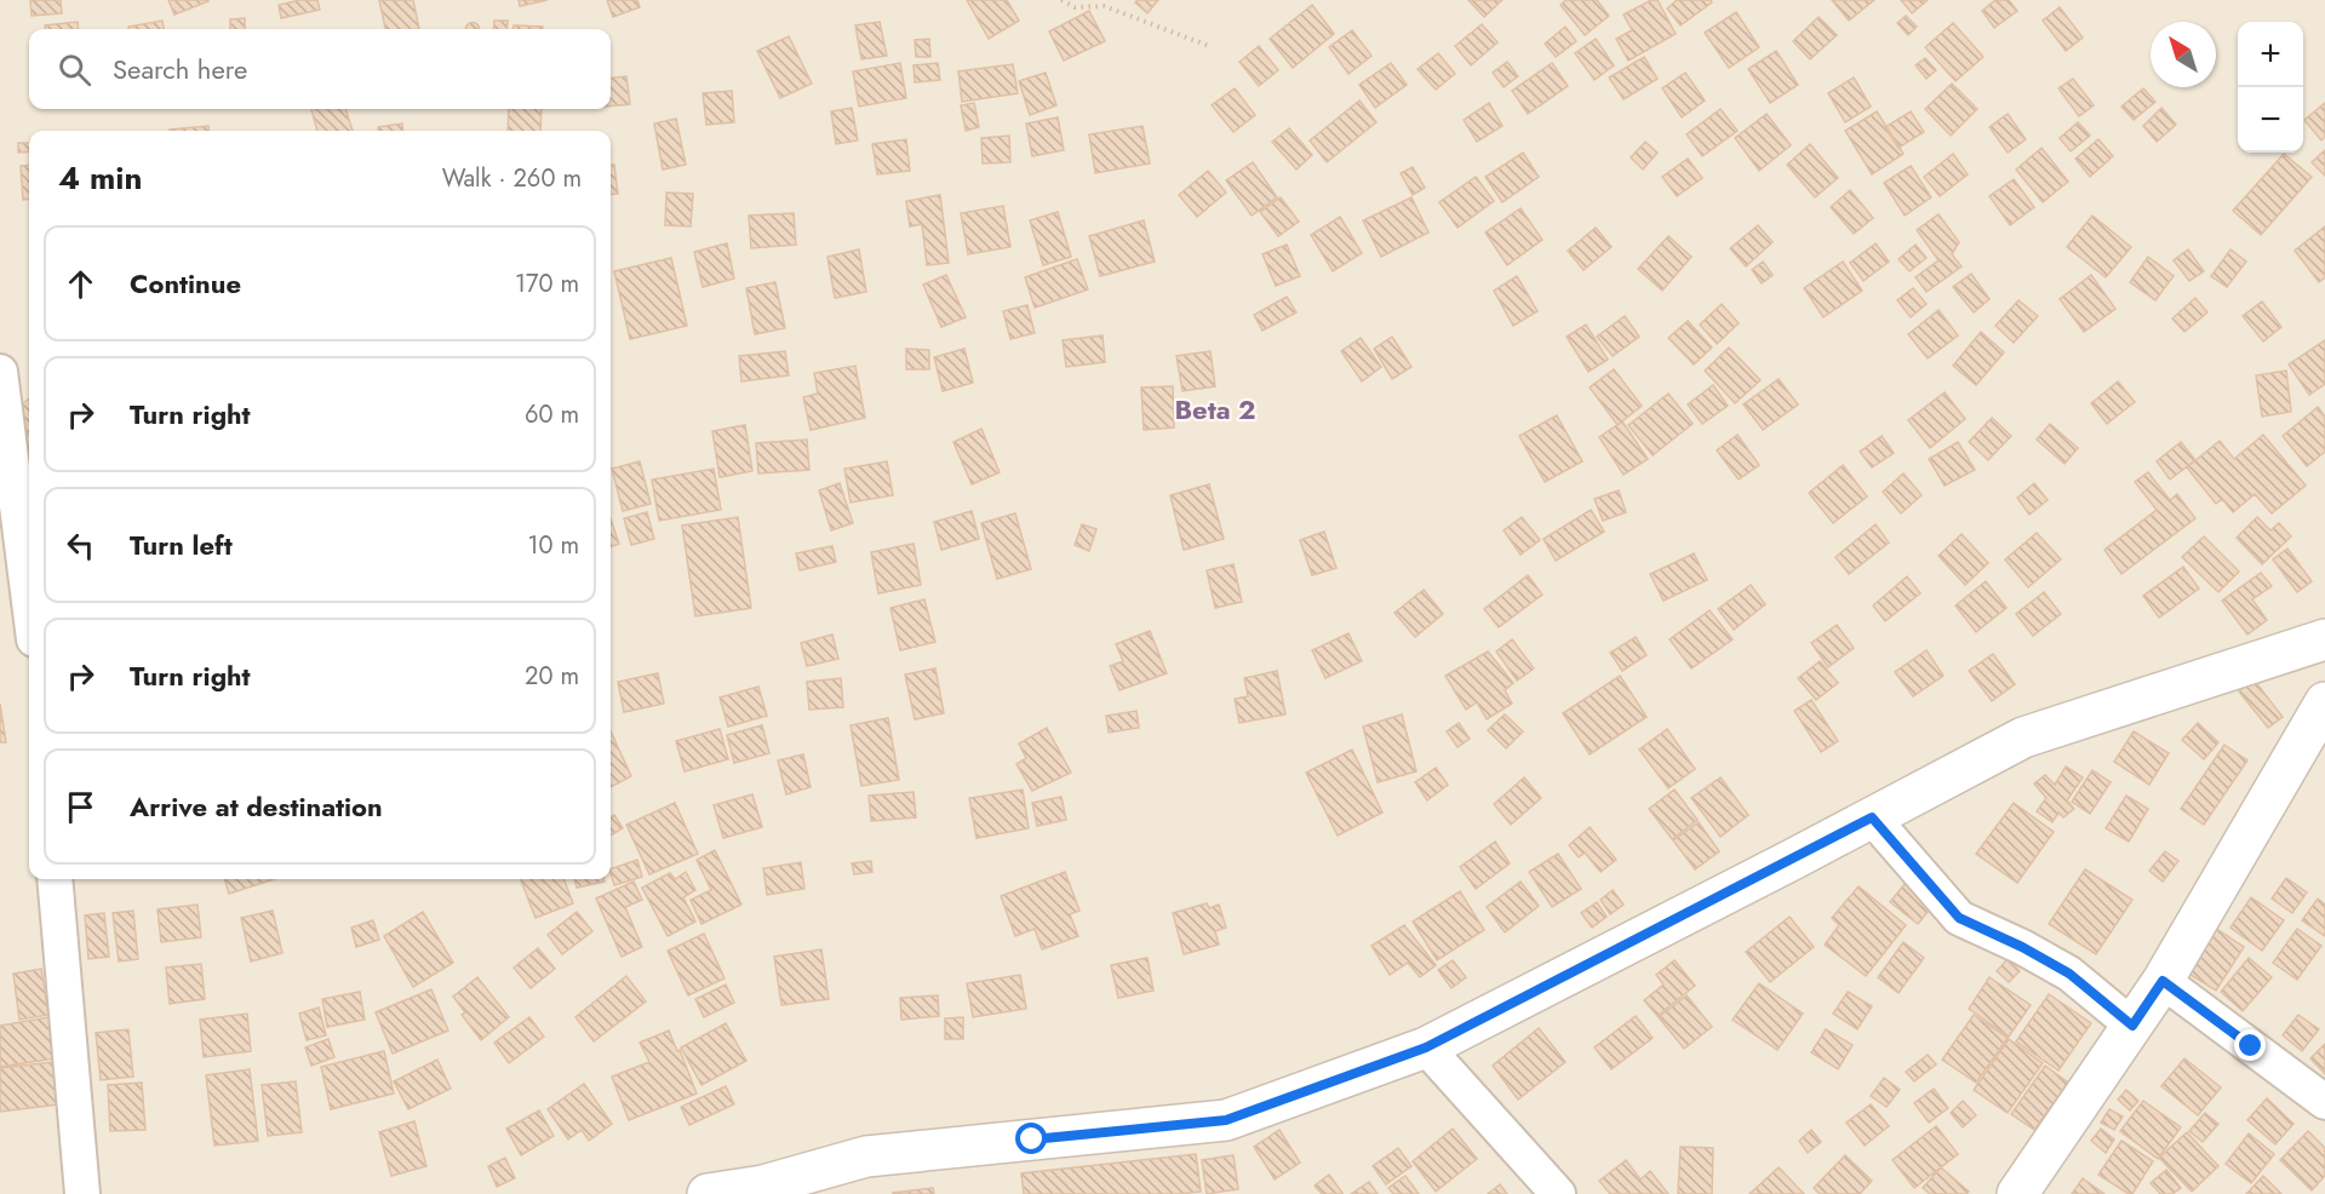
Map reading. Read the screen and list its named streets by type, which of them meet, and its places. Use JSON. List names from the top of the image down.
{
  "districts": ["Beta 2"],
  "north": "top left",
  "page": {
    "map_buttons": ["+", "−"],
    "search": "Search here",
    "heading": ["4 min", "Walk · 260 m"],
    "list": [
      ["Continue", "170 m"],
      ["Turn right", "60 m"],
      ["Turn left", "10 m"],
      ["Turn right", "20 m"],
      "Arrive at destination"
    ]
  }
}
